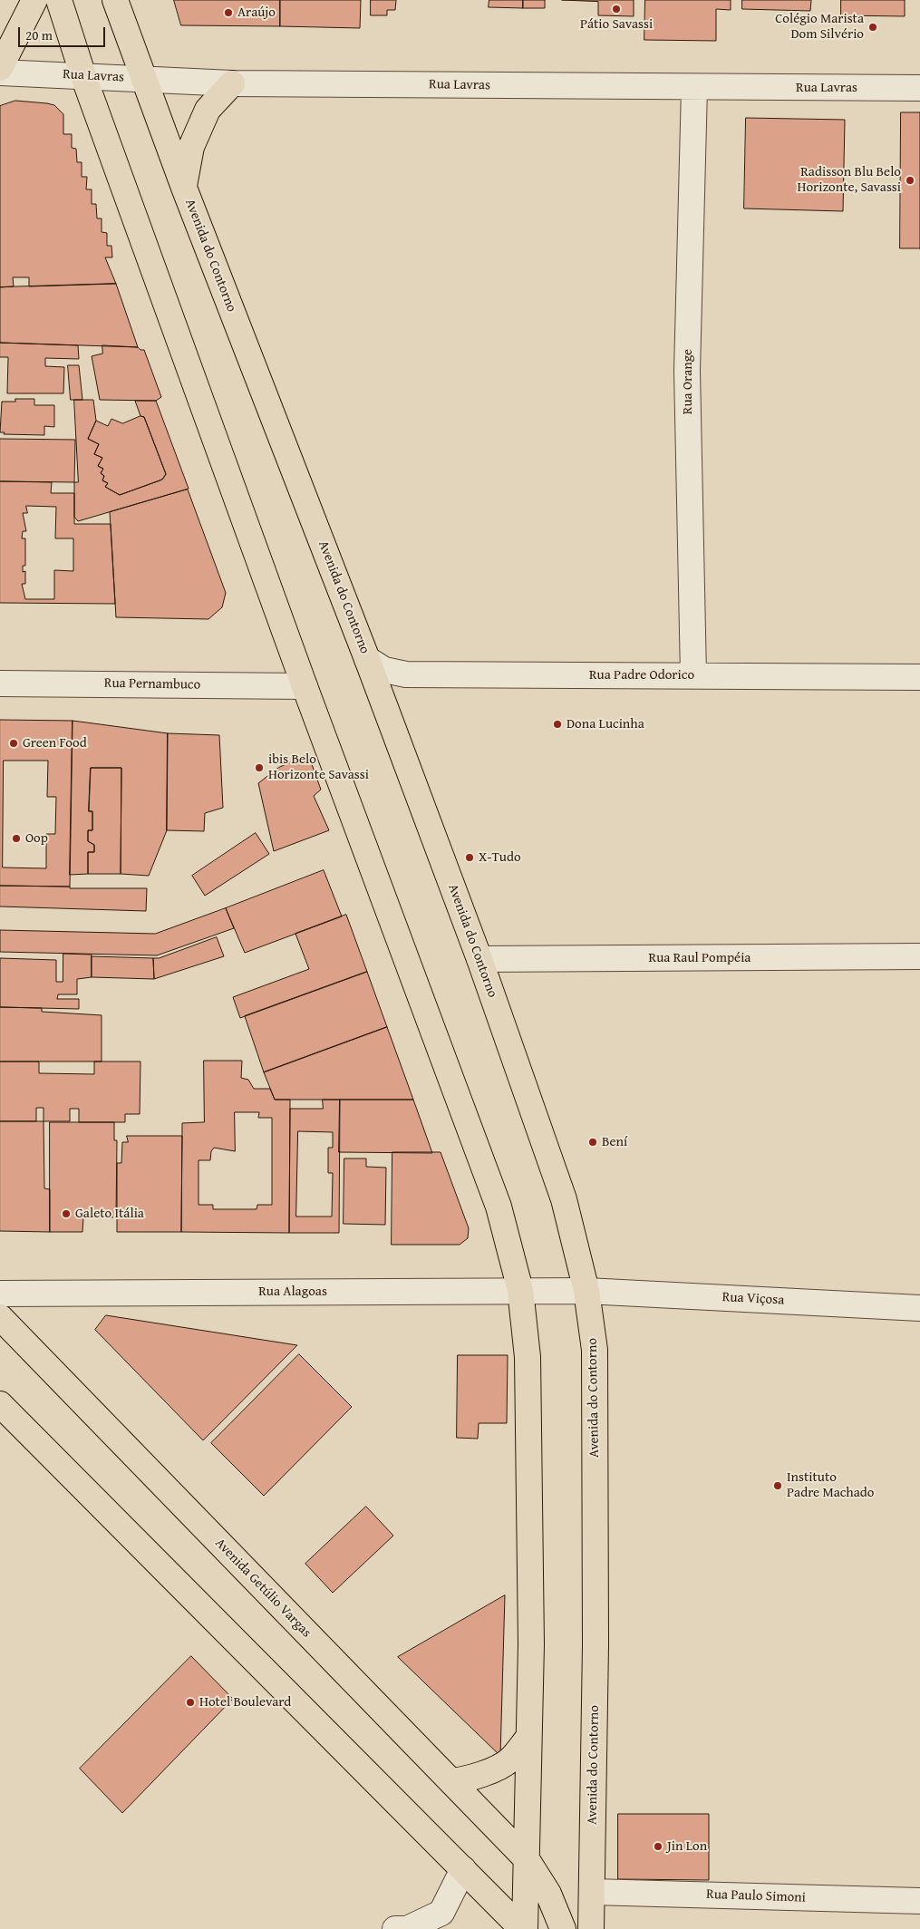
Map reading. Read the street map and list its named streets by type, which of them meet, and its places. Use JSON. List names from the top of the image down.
{
  "streets": {
    "main road": ["Avenida do Contorno", "Avenida Getúlio Vargas"],
    "street": [
      "Rua Lavras",
      "Rua Orange",
      "Rua Padre Odorico",
      "Rua Pernambuco",
      "Rua Raul Pompéia",
      "Rua Alagoas",
      "Rua Viçosa",
      "Rua Paulo Simoni"
    ]
  },
  "crossings": [
    ["Rua Lavras", "Avenida do Contorno"],
    ["Rua Lavras", "Rua Orange"],
    ["Avenida do Contorno", "Rua Padre Odorico"],
    ["Avenida do Contorno", "Rua Raul Pompéia"],
    ["Avenida do Contorno", "Rua Alagoas"],
    ["Avenida do Contorno", "Rua Viçosa"],
    ["Avenida do Contorno", "Rua Paulo Simoni"],
    ["Rua Orange", "Rua Padre Odorico"],
    ["Rua Alagoas", "Rua Viçosa"]
  ],
  "places": [
    "Pátio Savassi",
    "Araújo",
    "Colégio Marista Dom Silvério",
    "Radisson Blu Belo Horizonte, Savassi",
    "Dona Lucinha",
    "Green Food",
    "ibis Belo Horizonte Savassi",
    "Oop",
    "X-Tudo",
    "Bení",
    "Galeto Itália",
    "Instituto Padre Machado",
    "Hotel Boulevard",
    "Jin Lon"
  ],
  "scale_bar": "20 m"
}
